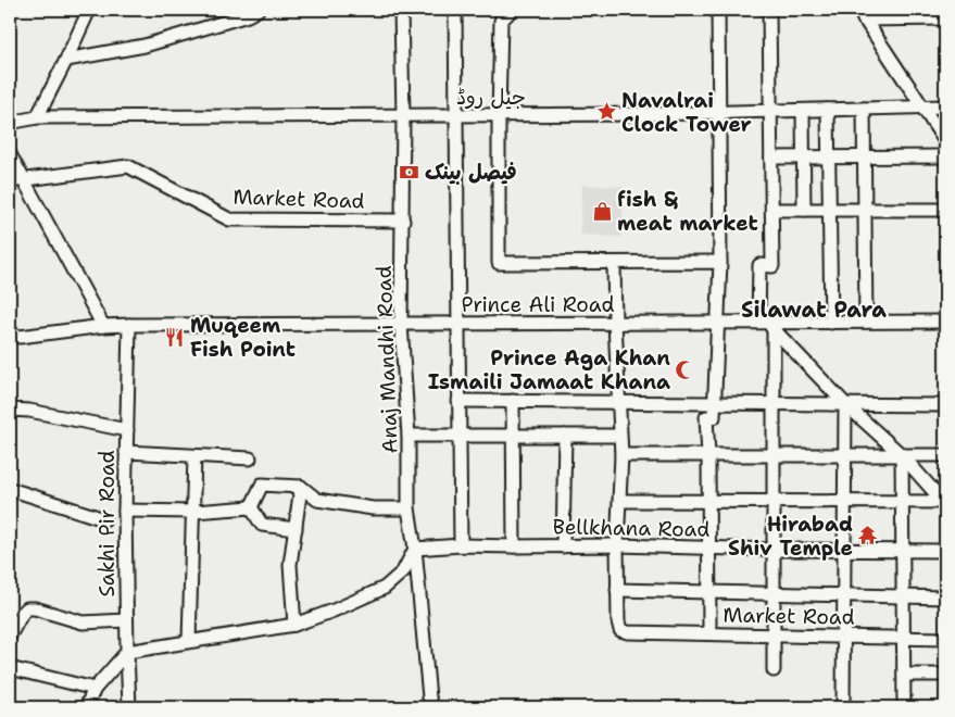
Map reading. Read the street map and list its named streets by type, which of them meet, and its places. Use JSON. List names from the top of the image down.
{
  "streets": {
    "street": [
      "جیل روڈ",
      "Market Road",
      "Prince Ali Road",
      "Anaj Mandhi Road",
      "Sakhi Pir Road",
      "Bellkhana Road"
    ]
  },
  "crossings": [
    ["جیل روڈ", "Market Road"],
    ["جیل روڈ", "Anaj Mandhi Road"],
    ["Market Road", "Prince Ali Road"],
    ["Market Road", "Anaj Mandhi Road"],
    ["Market Road", "Bellkhana Road"],
    ["Prince Ali Road", "Anaj Mandhi Road"],
    ["Prince Ali Road", "Sakhi Pir Road"],
    ["Anaj Mandhi Road", "Bellkhana Road"]
  ],
  "districts": ["Silawat Para"],
  "places": {
    "place": ["Navalrai Clock Tower"],
    "bank": ["فیصل بینک"],
    "shop": ["fish & meat market"],
    "restaurant": ["Muqeem Fish Point"],
    "mosque": ["Prince Aga Khan Ismaili Jamaat Khana"],
    "temple": ["Hirabad Shiv Temple"]
  }
}
